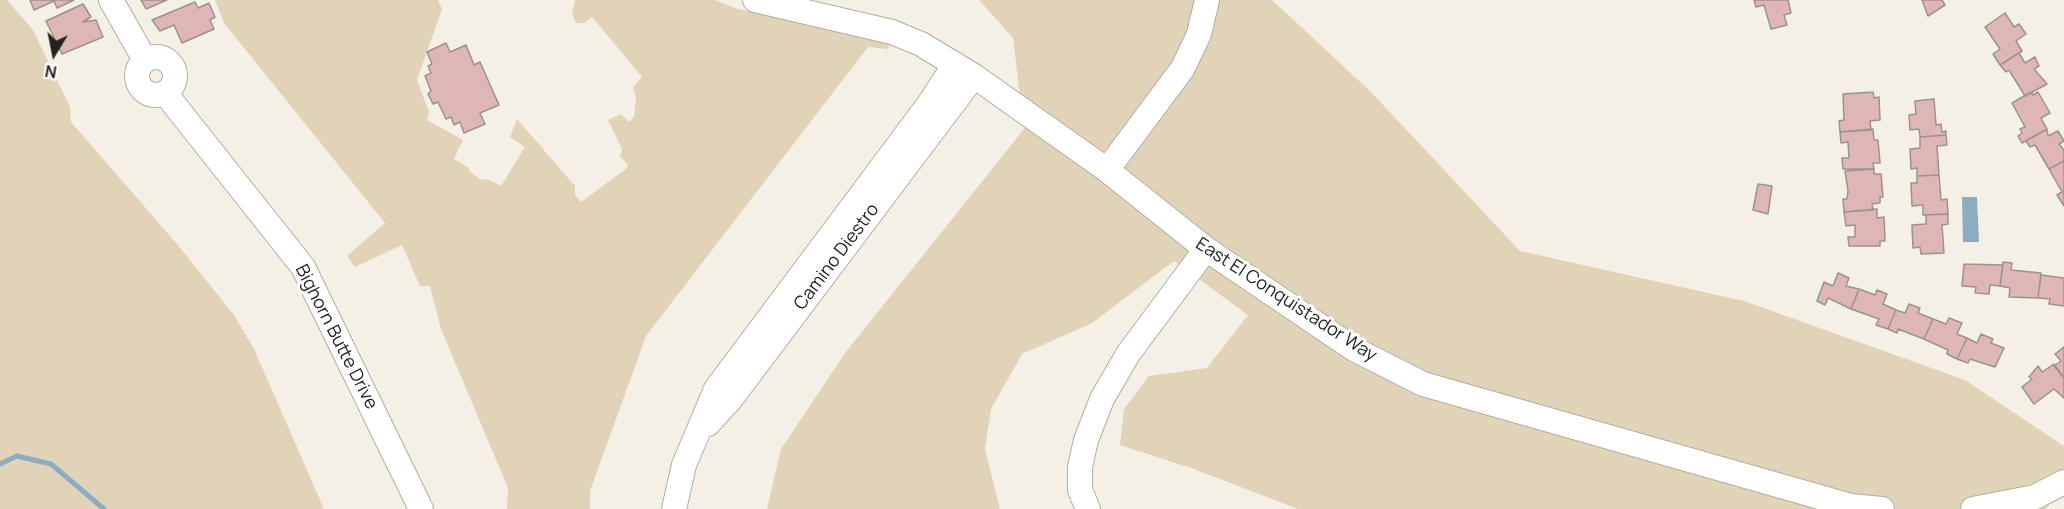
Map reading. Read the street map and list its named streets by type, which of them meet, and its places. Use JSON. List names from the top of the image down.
{
  "streets": {
    "street": ["Camino Diestro", "East El Conquistador Way", "Bighorn Butte Drive"]
  },
  "crossings": [
    ["Camino Diestro", "East El Conquistador Way"]
  ],
  "north": "bottom"
}
